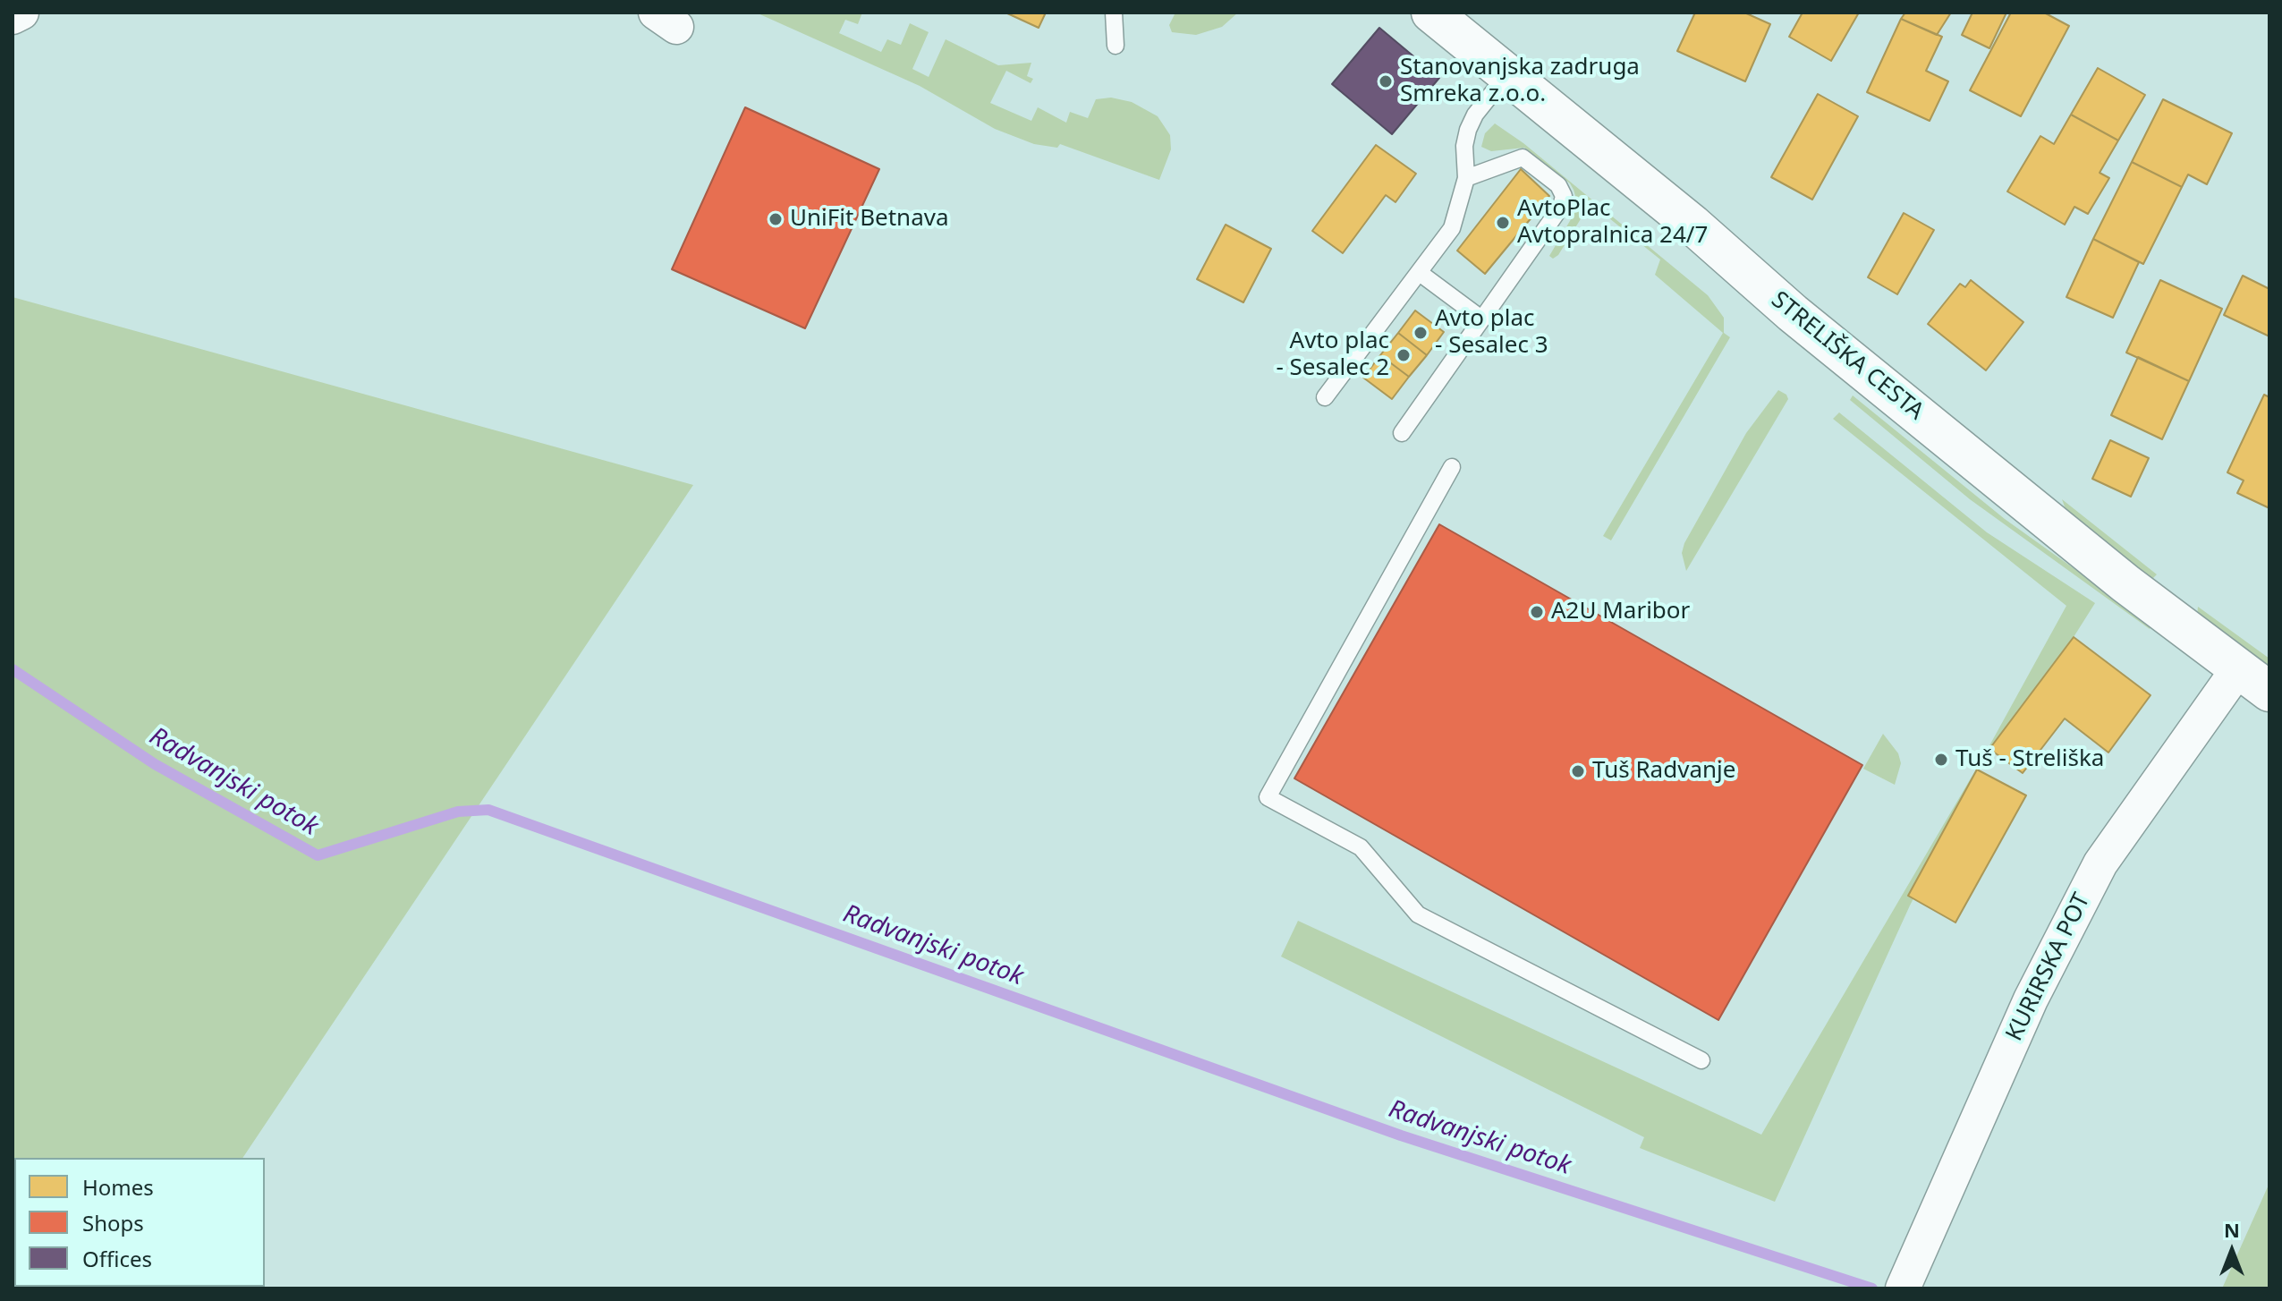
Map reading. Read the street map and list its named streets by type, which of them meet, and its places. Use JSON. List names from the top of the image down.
{
  "streets": {
    "street": ["STRELIŠKA CESTA", "KURIRSKA POT"]
  },
  "crossings": [
    ["STRELIŠKA CESTA", "KURIRSKA POT"]
  ],
  "water": ["Radvanjski potok"],
  "places": [
    "Stanovanjska zadruga Smreka z.o.o.",
    "UniFit Betnava",
    "AvtoPlac Avtopralnica 24/7",
    "Avto plac - Sesalec 3",
    "Avto plac - Sesalec 2",
    "A2U Maribor",
    "Tuš - Streliška",
    "Tuš Radvanje"
  ],
  "legend": ["Homes", "Shops", "Offices"],
  "north": "top"
}
